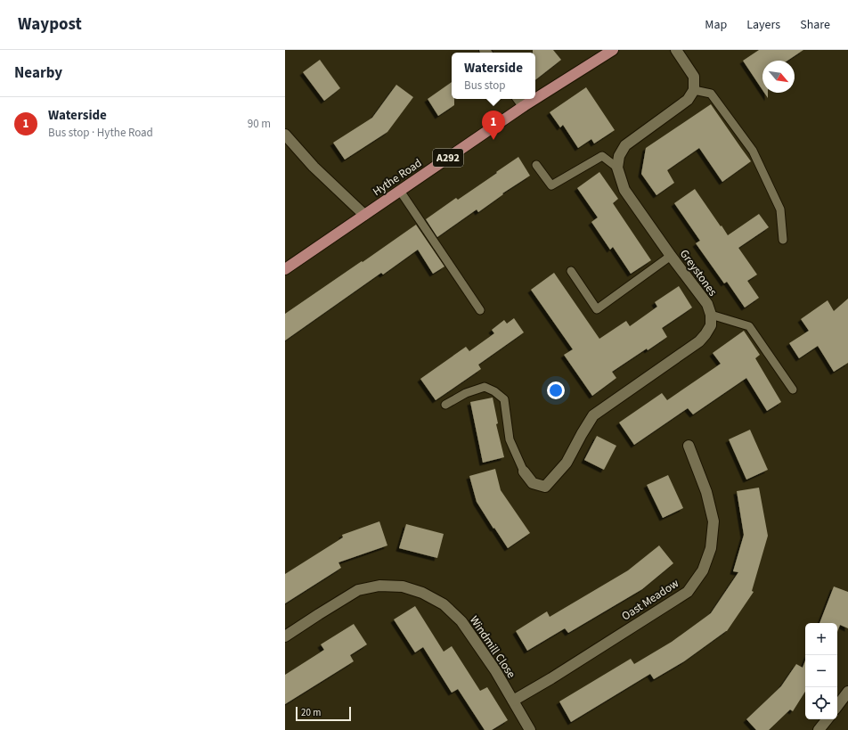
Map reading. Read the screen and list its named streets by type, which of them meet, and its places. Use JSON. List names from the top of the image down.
{
  "streets": {
    "main road": ["A292", "Hythe Road"],
    "street": ["Greystones", "Oast Meadow", "Windmill Close"]
  },
  "crossings": [
    ["Oast Meadow", "Windmill Close"]
  ],
  "scale_bar": "20 m",
  "north": "bottom right",
  "page": {
    "header": "Waypost",
    "nav": ["Map", "Layers", "Share"],
    "heading": "Nearby",
    "popup": ["Waterside", "Bus stop"],
    "list": [
      {
        "mark": "1",
        "name": "Waterside",
        "note": "Bus stop · Hythe Road",
        "value": "90 m"
      }
    ],
    "pins": "1",
    "map_buttons": ["+", "−"],
    "scale": "20 m"
  }
}
